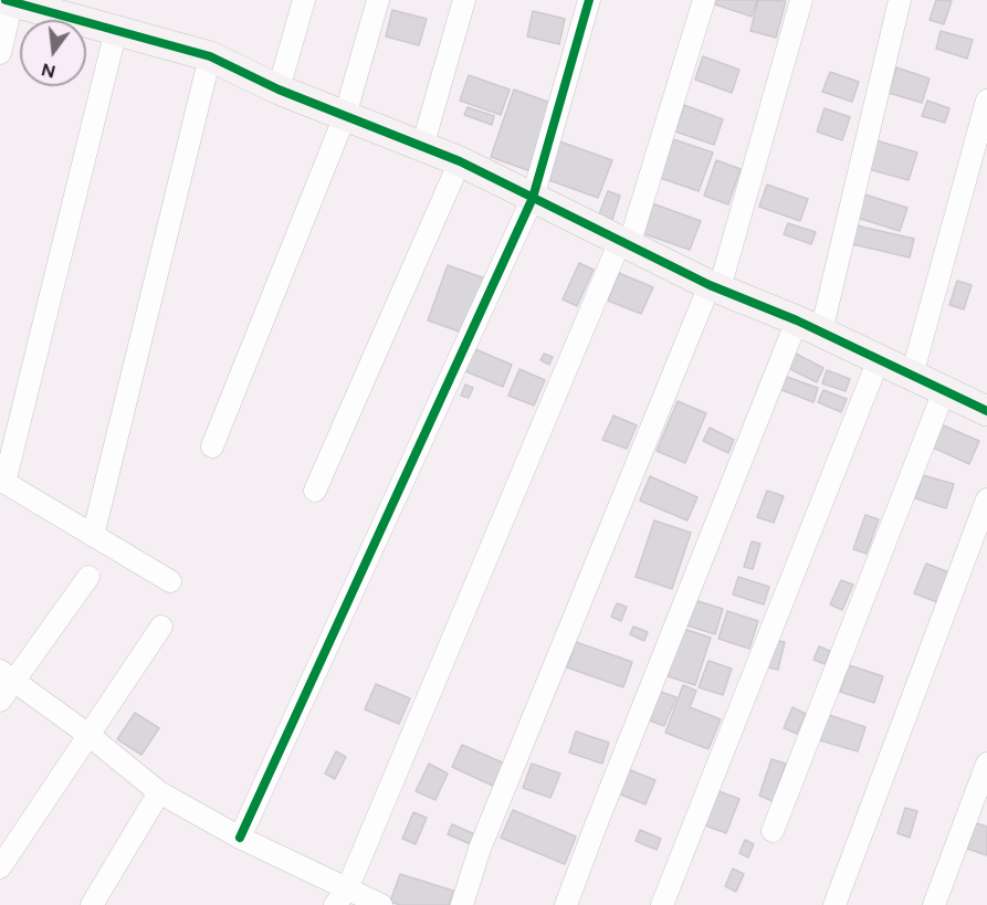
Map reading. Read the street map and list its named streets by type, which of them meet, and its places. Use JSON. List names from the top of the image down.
{
  "north": "bottom"
}
